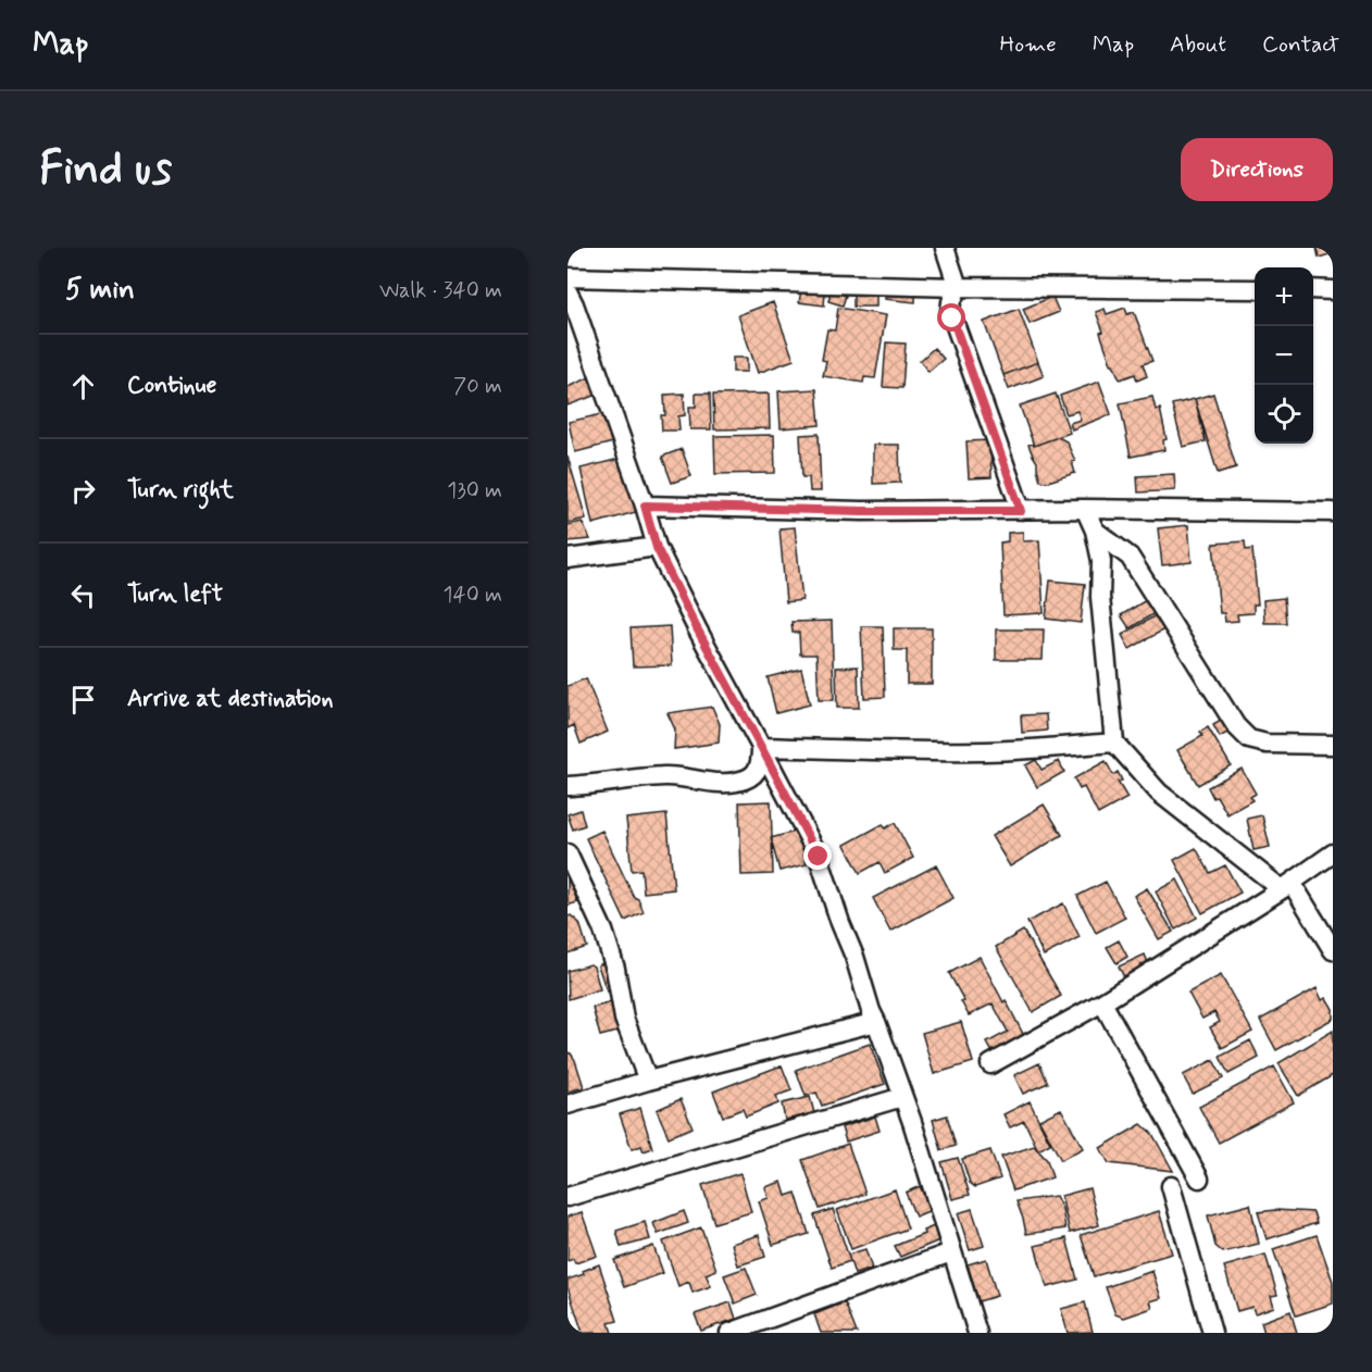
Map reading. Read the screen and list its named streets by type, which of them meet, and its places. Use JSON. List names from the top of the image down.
{
  "page": {
    "header": "Map",
    "nav": [
      "Home",
      "Map",
      "About",
      "Contact"
    ],
    "buttons": "Directions",
    "title": "Find us",
    "heading": ["5 min", "Walk · 340 m"],
    "map_buttons": ["+", "−"],
    "list": [
      ["Continue", "70 m"],
      ["Turn right", "130 m"],
      ["Turn left", "140 m"],
      "Arrive at destination"
    ]
  }
}
